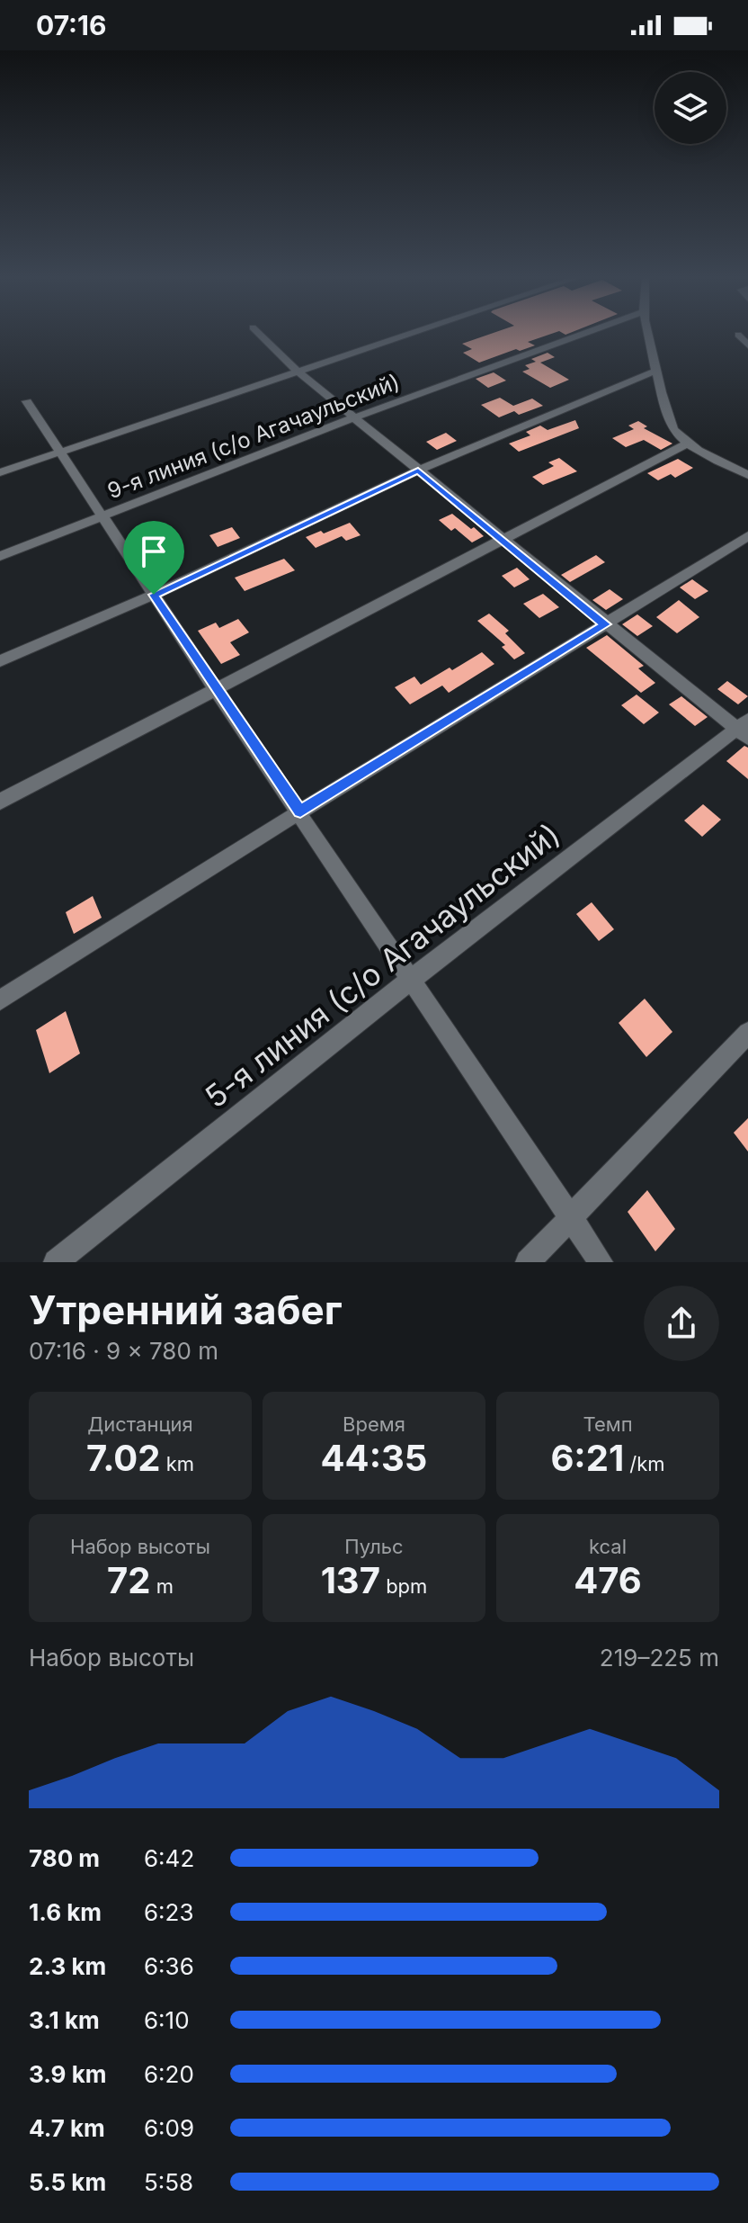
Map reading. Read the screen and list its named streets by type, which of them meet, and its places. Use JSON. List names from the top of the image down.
{
  "streets": {
    "street": ["9-я линия (с/о Агачаульский)", "5-я линия (с/о Агачаульский)"]
  },
  "page": {
    "status": "07:16",
    "heading": ["Утренний забег", "07:16 · 9 × 780 m"],
    "stats": [
      ["Дистанция", "7.02 km"],
      ["Время", "44:35"],
      ["Темп", "6:21 /km"],
      ["Набор высоты", "72 m"],
      ["Пульс", "137 bpm"],
      ["kcal", "476"]
    ],
    "chart": ["Набор высоты", "219–225 m"],
    "list": [
      {
        "name": "780 m",
        "note": "6:42"
      },
      {
        "name": "1.6 km",
        "note": "6:23"
      },
      {
        "name": "2.3 km",
        "note": "6:36"
      },
      {
        "name": "3.1 km",
        "note": "6:10"
      },
      {
        "name": "3.9 km",
        "note": "6:20"
      },
      {
        "name": "4.7 km",
        "note": "6:09"
      },
      {
        "name": "5.5 km",
        "note": "5:58"
      }
    ]
  }
}
